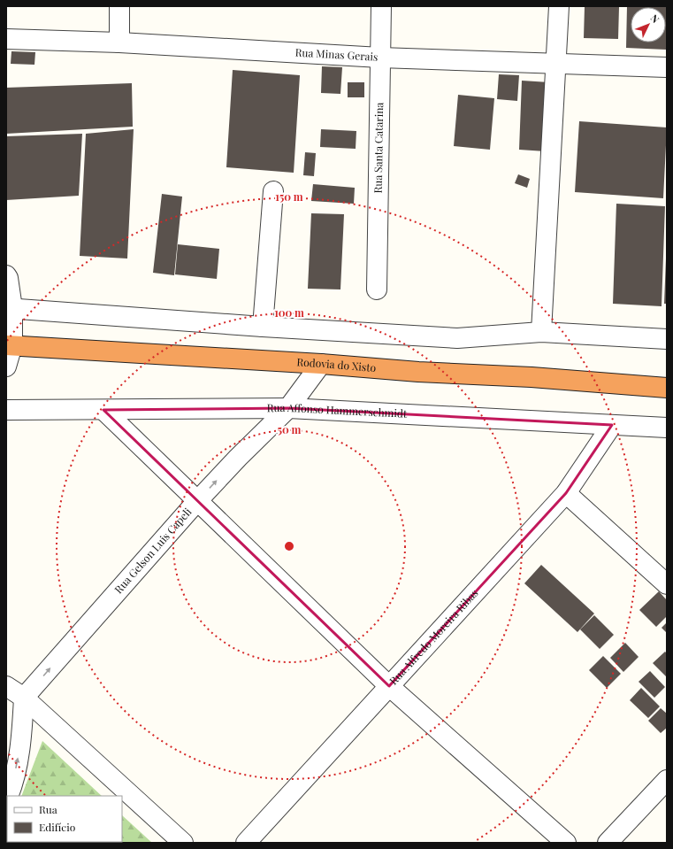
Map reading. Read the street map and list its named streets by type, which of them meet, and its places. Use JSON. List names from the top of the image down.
{
  "streets": {
    "highway": ["Rodovia do Xisto"],
    "street": [
      "Rua Minas Gerais",
      "Rua Santa Catarina",
      "Rua Affonso Hammerschmidt",
      "Rua Gelson Luis Capeli",
      "Rua Alfredo Moreira Ribas"
    ]
  },
  "crossings": [
    ["Rua Minas Gerais", "Rua Santa Catarina"],
    ["Rodovia do Xisto", "Rua Gelson Luis Capeli"],
    ["Rua Affonso Hammerschmidt", "Rua Gelson Luis Capeli"],
    ["Rua Affonso Hammerschmidt", "Rua Alfredo Moreira Ribas"]
  ],
  "one_way": ["Rua Gelson Luis Capeli"],
  "legend": ["Rua", "Edifício"],
  "north": "top right",
  "rings": ["150 m", "100 m", "50 m"]
}
